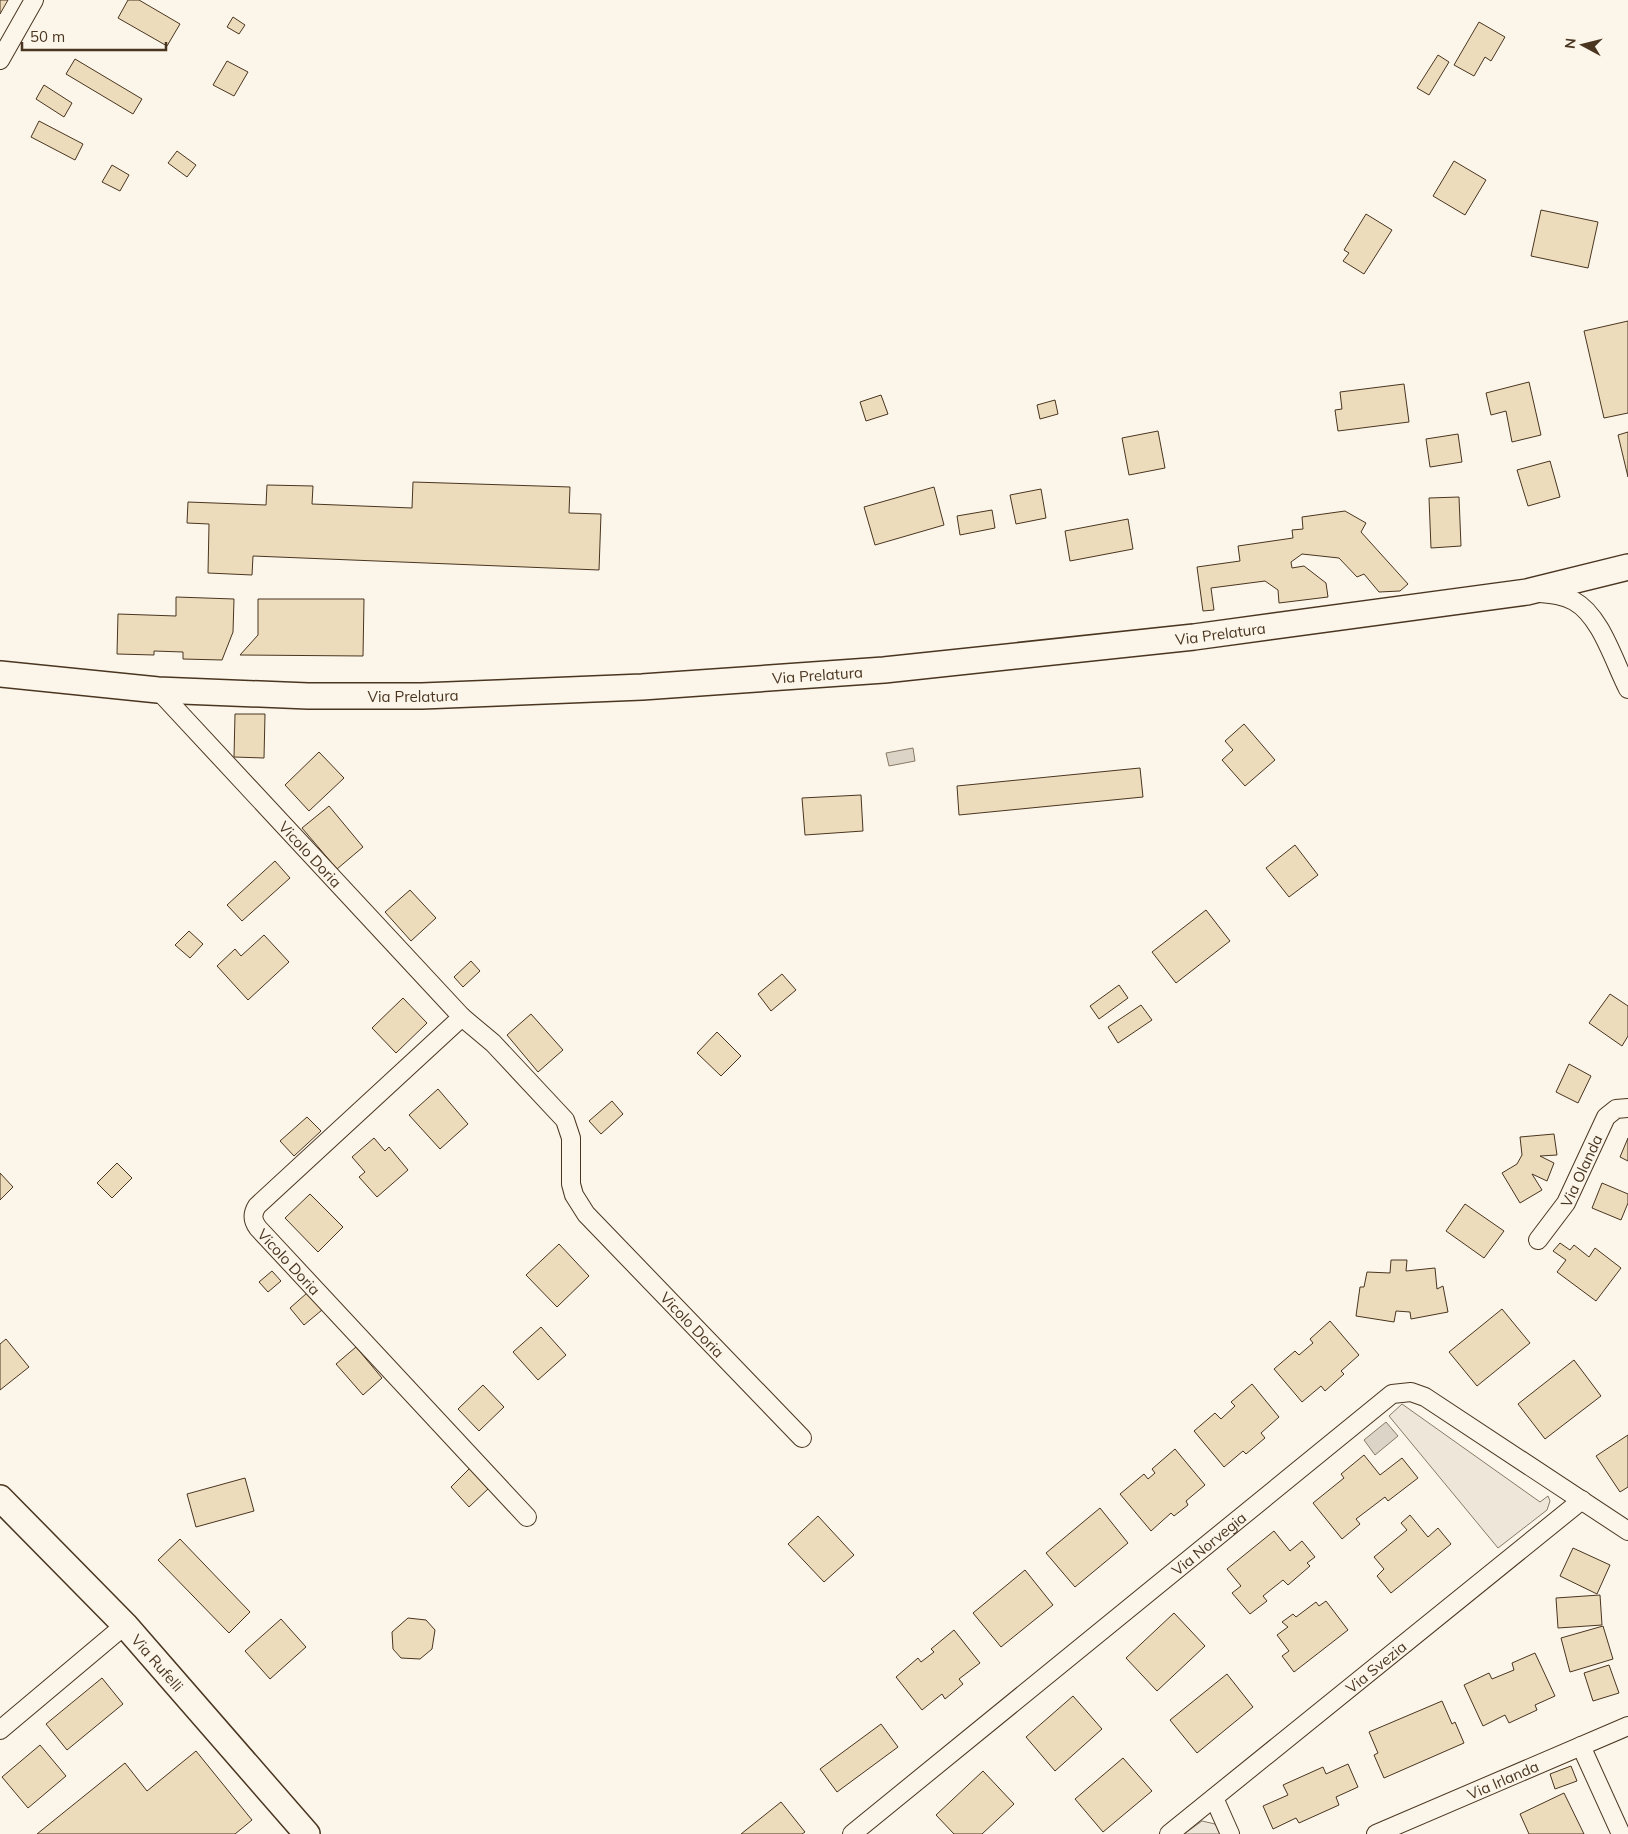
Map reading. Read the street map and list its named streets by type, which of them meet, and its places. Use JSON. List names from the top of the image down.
{
  "streets": {
    "street": [
      "Via Prelatura",
      "Vicolo Doria",
      "Via Olanda",
      "Via Norvegia",
      "Via Rufelli",
      "Via Svezia",
      "Via Irlanda"
    ]
  },
  "crossings": [
    ["Via Prelatura", "Vicolo Doria"],
    ["Via Norvegia", "Via Svezia"]
  ],
  "scale_bar": "50 m",
  "north": "left"
}
